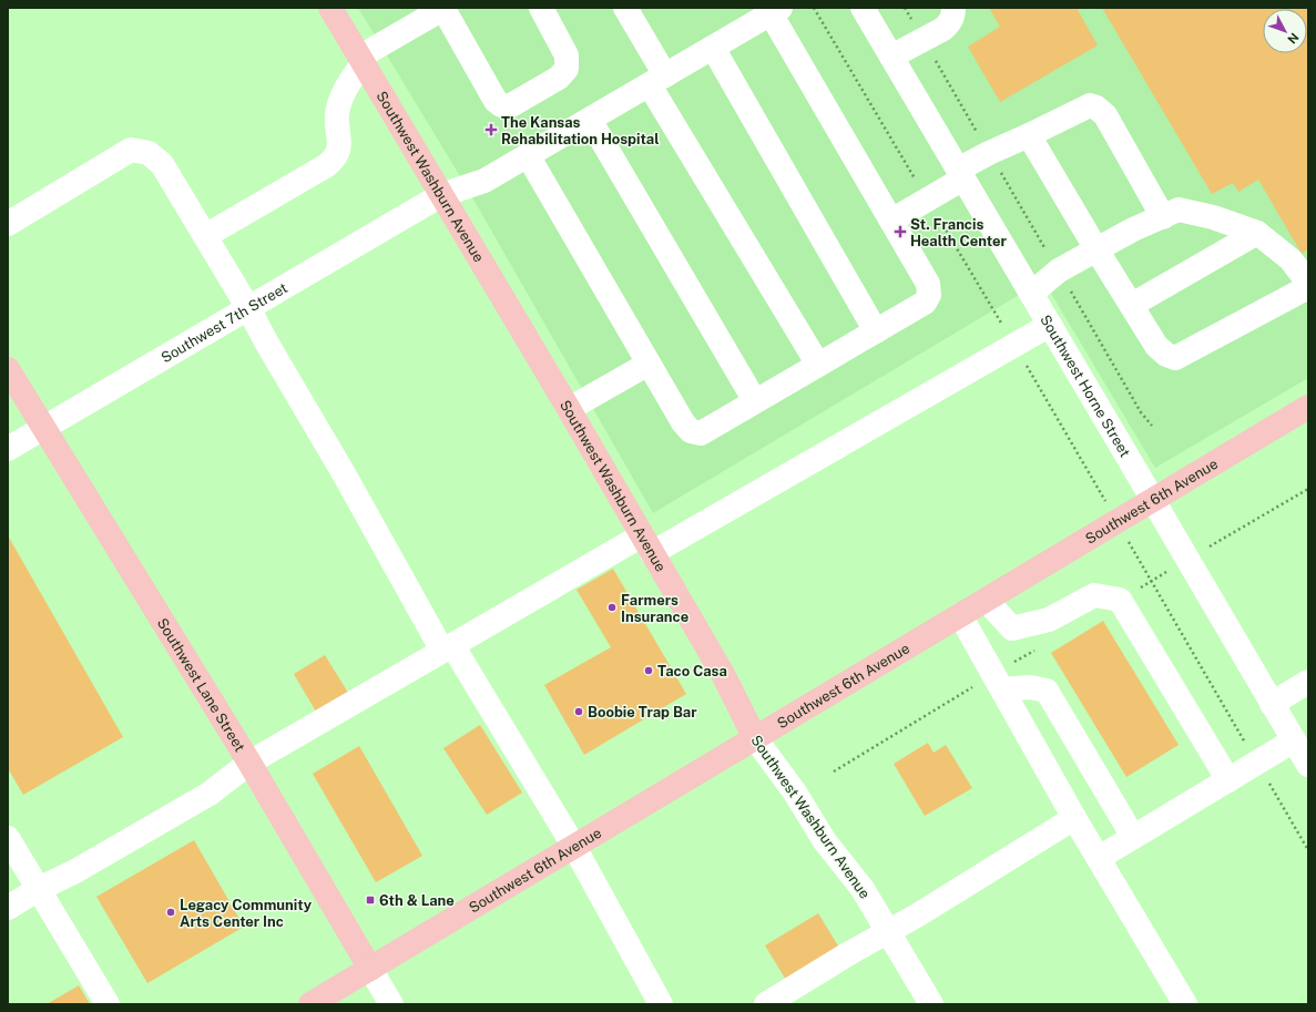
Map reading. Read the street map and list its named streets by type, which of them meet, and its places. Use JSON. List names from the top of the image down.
{
  "streets": {
    "main road": ["Southwest Washburn Avenue", "Southwest 6th Avenue", "Southwest Lane Street"],
    "street": ["Southwest 7th Street", "Southwest Horne Street"]
  },
  "crossings": [
    ["Southwest Washburn Avenue", "Southwest 7th Street"],
    ["Southwest Washburn Avenue", "Southwest 6th Avenue"],
    ["Southwest 7th Street", "Southwest Lane Street"],
    ["Southwest Horne Street", "Southwest 6th Avenue"],
    ["Southwest 6th Avenue", "Southwest Lane Street"]
  ],
  "places": {
    "health": ["The Kansas Rehabilitation Hospital", "St. Francis Health Center"],
    "other": [
      "Farmers Insurance",
      "Taco Casa",
      "Boobie Trap Bar",
      "Legacy Community Arts Center Inc"
    ],
    "transit": ["6th & Lane"]
  },
  "north": "bottom right"
}
